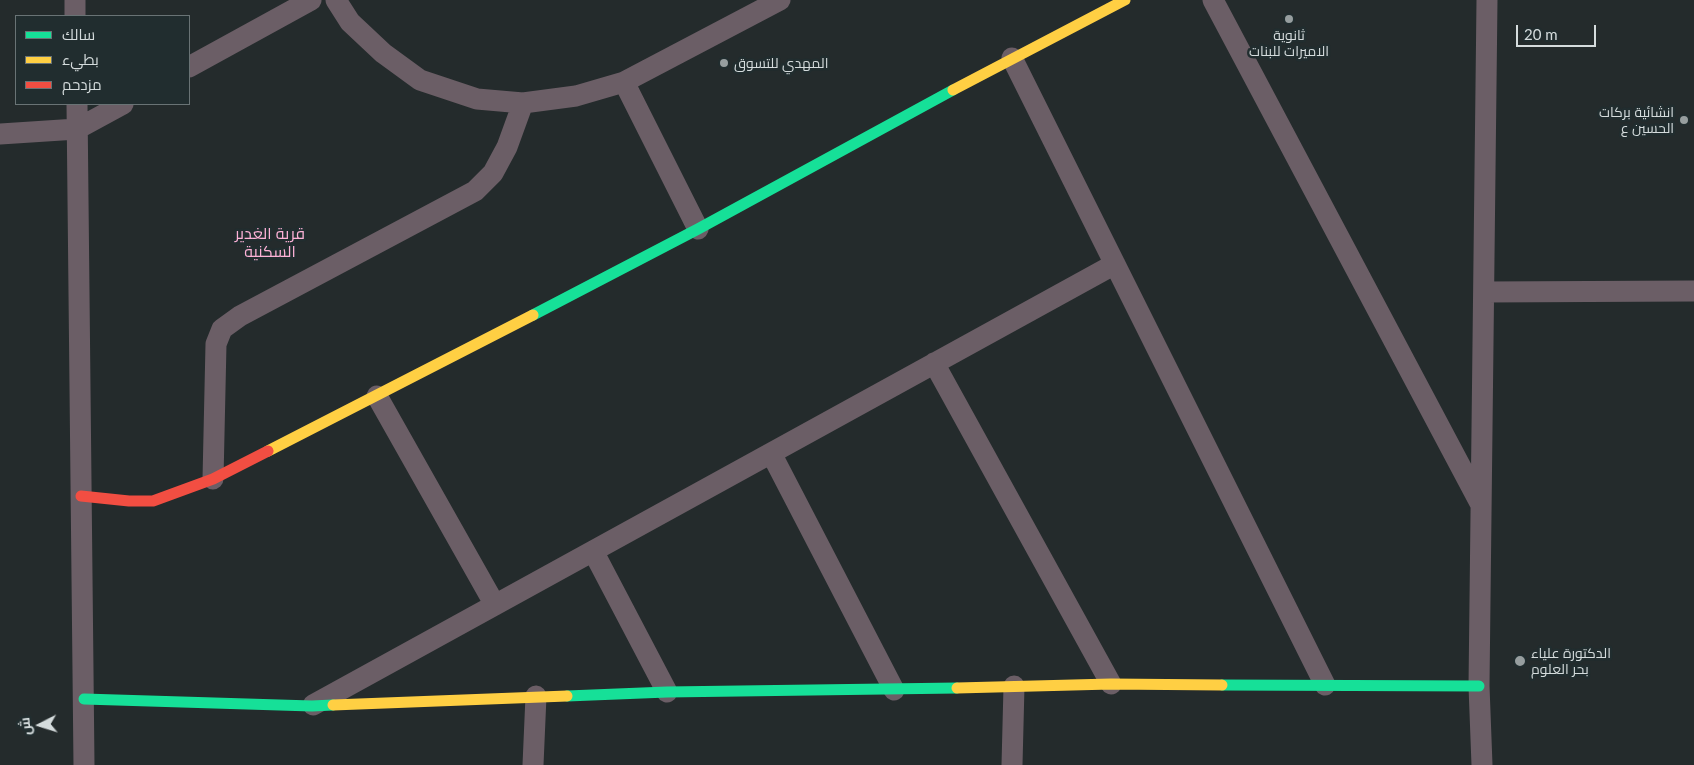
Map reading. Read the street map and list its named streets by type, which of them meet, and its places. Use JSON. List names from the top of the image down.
{
  "districts": ["قرية الغدير السكنية"],
  "places": [
    "ثانوية الاميرات للبنات",
    "المهدي للتسوق",
    "انشائية بركات الحسين ع",
    "الدكتورة علياء بحر العلوم"
  ],
  "legend": ["سالك", "بطيء", "مزدحم"],
  "scale_bar": "20 m",
  "north": "left"
}
